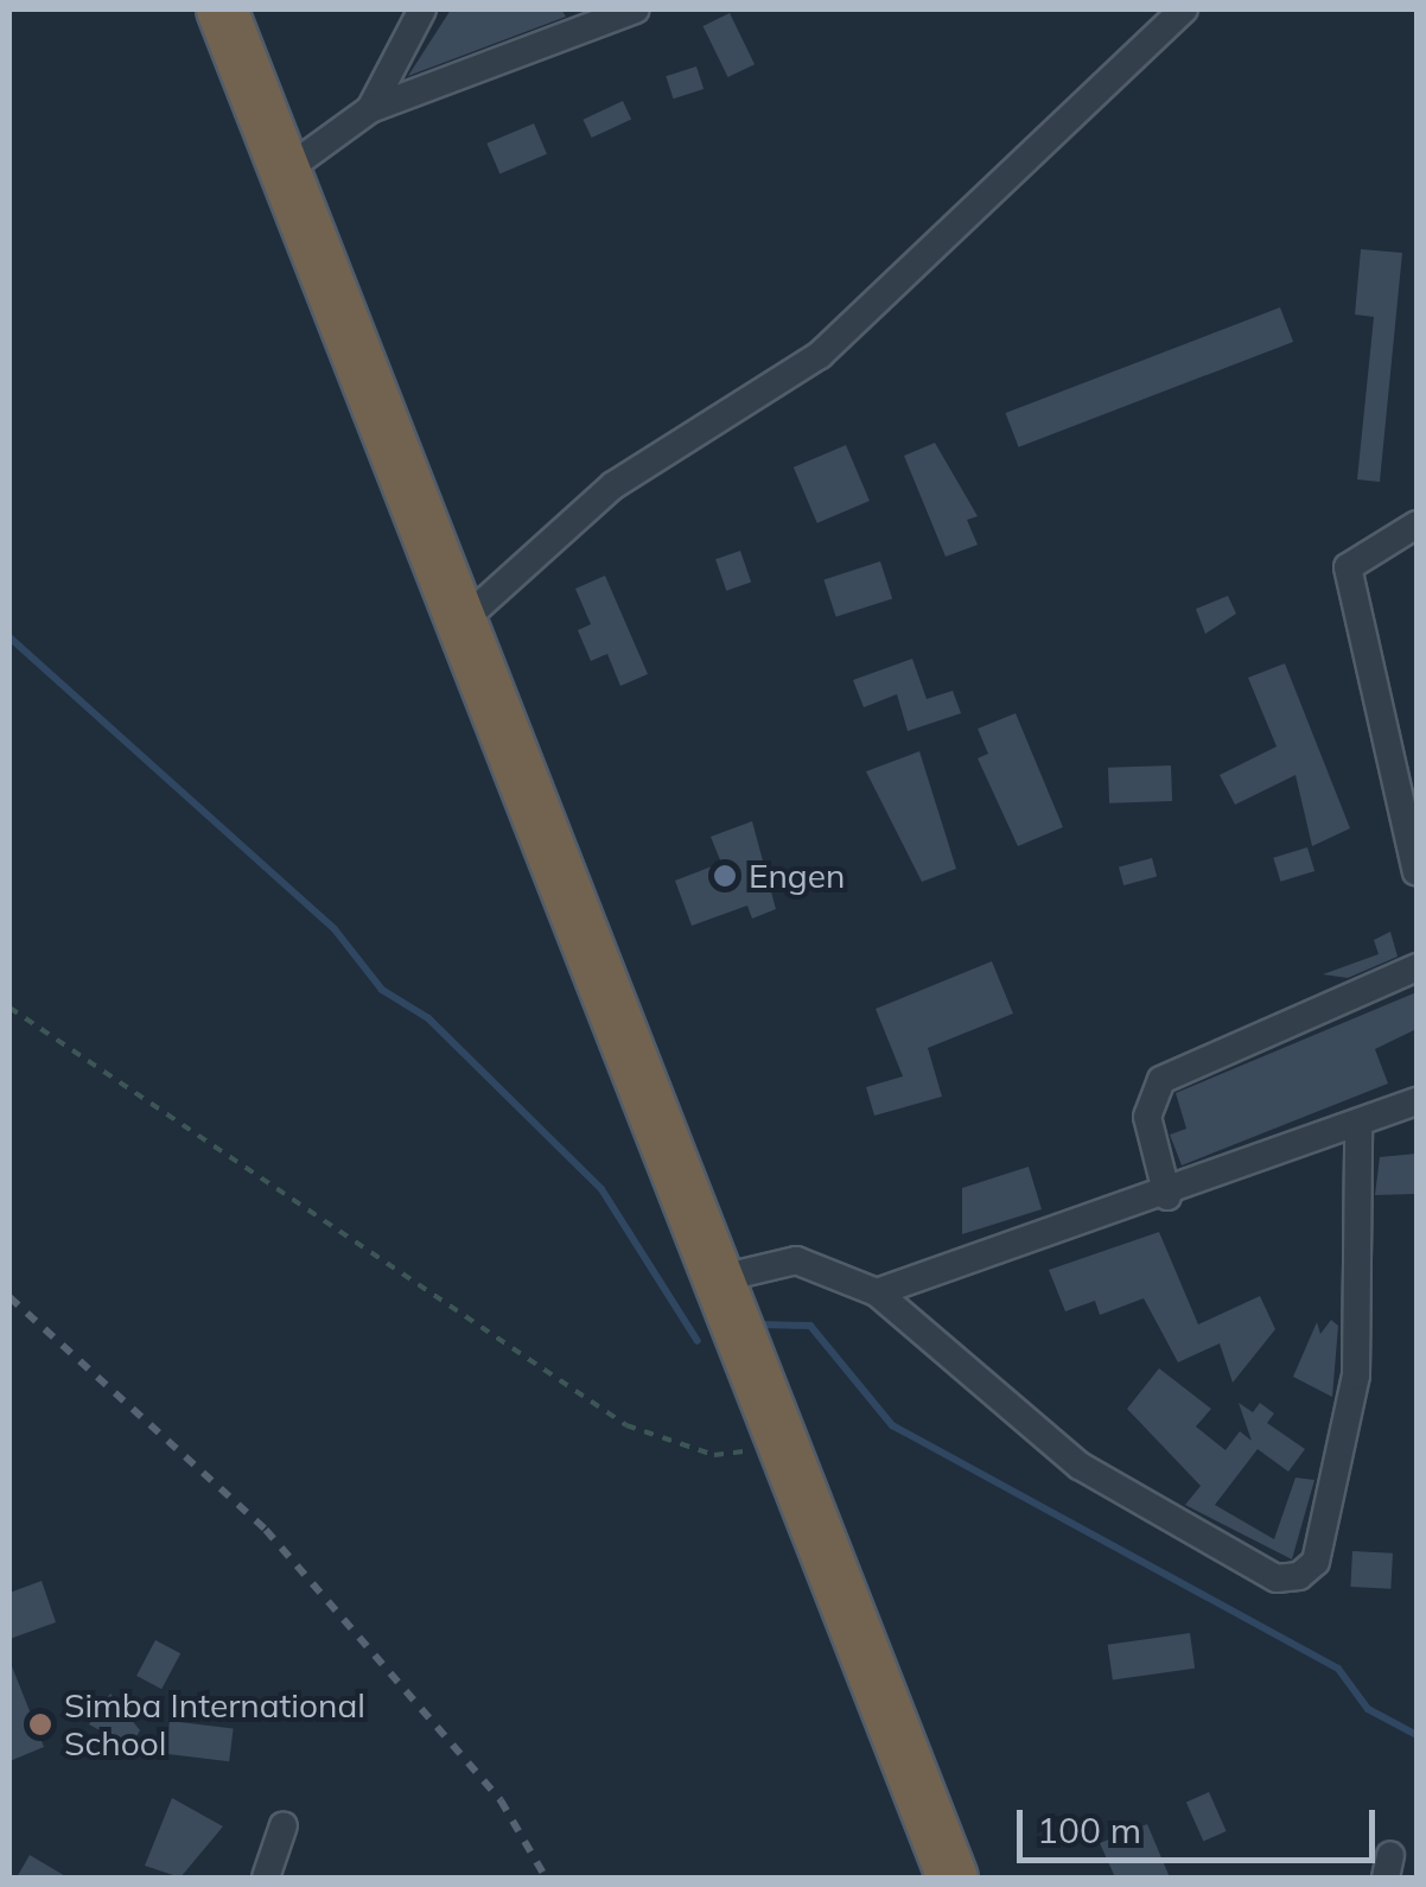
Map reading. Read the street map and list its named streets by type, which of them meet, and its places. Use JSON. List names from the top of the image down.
{
  "places": ["Engen", "Simba International School"],
  "scale_bar": "100 m"
}
